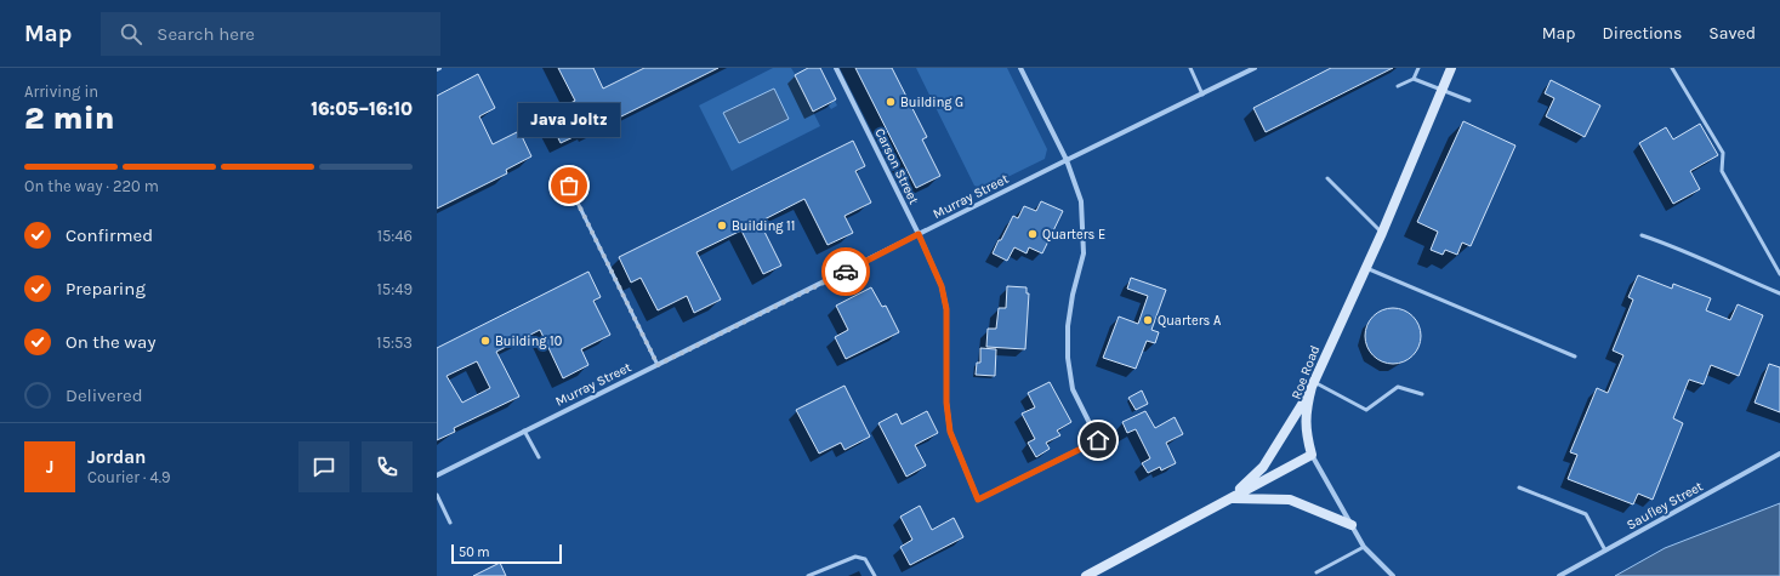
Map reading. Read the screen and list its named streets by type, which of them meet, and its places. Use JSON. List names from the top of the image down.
{
  "streets": {
    "main road": ["Roe Road"],
    "street": ["Carson Street", "Murray Street", "Saufley Street"]
  },
  "crossings": [
    ["Carson Street", "Murray Street"]
  ],
  "places": [
    "Building G",
    "Java Joltz",
    "Building 11",
    "Quarters E",
    "Quarters A",
    "Building 10"
  ],
  "scale_bar": "50 m",
  "page": {
    "header": "Map",
    "search": "Search here",
    "nav": ["Map", "Directions", "Saved"],
    "heading": ["2 min", "Arriving in", "16:05–16:10"],
    "panel": ["Jordan", "Courier · 4.9"],
    "bubble": "Java Joltz",
    "bar": "On the way · 220 m",
    "list": [
      ["Confirmed", "15:46"],
      ["Preparing", "15:49"],
      ["On the way", "15:53"],
      "Delivered"
    ],
    "round": "J",
    "scale": "50 m"
  }
}
